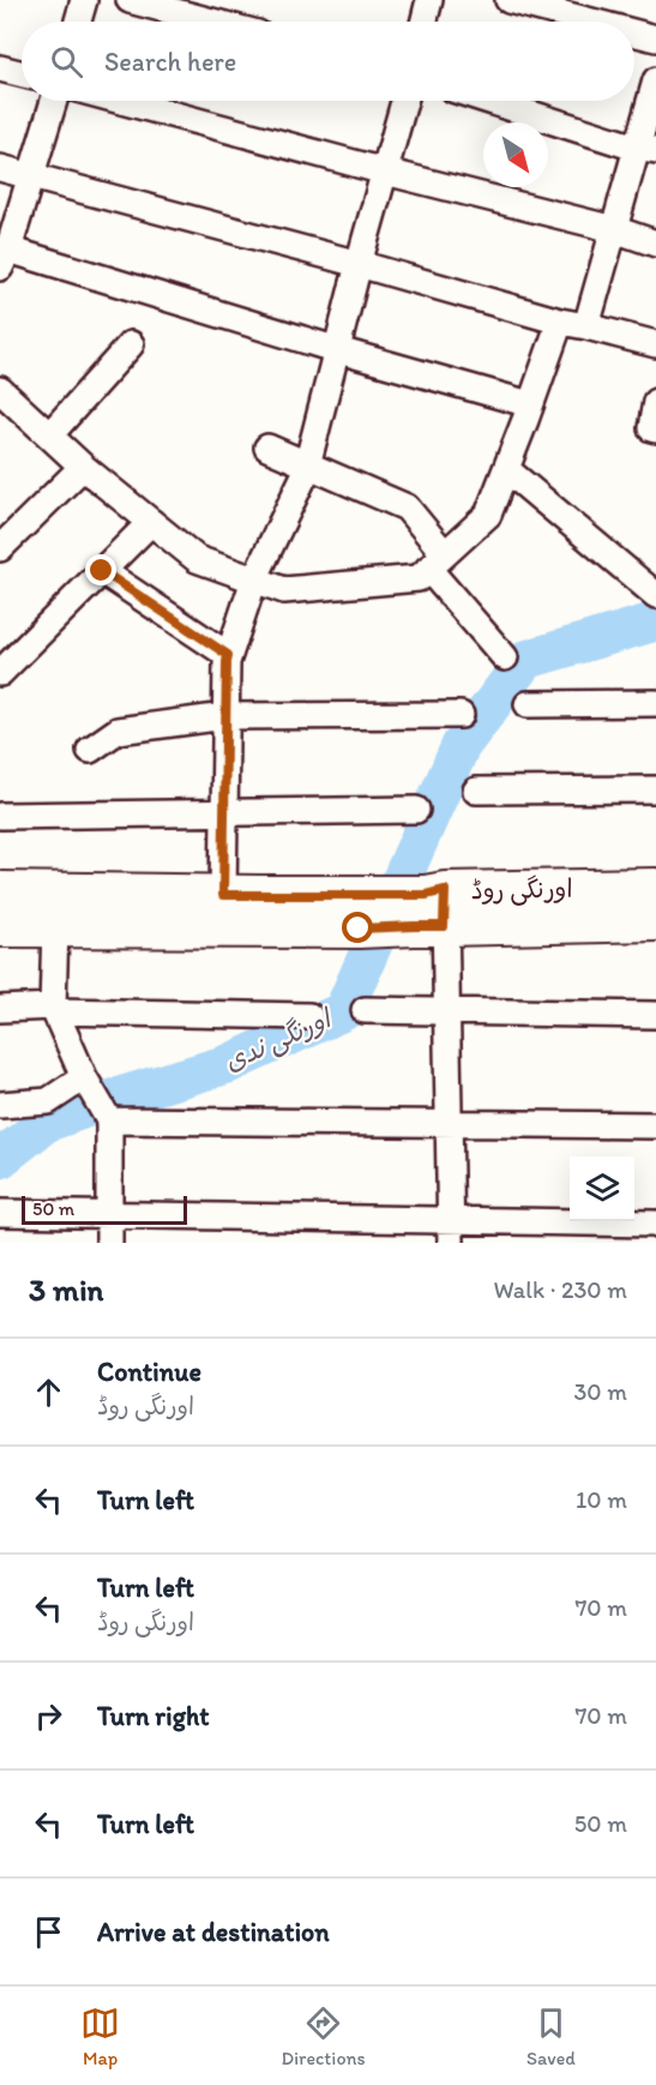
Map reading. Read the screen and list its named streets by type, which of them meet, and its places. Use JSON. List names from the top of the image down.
{
  "streets": {
    "main road": ["اورنگی روڈ"]
  },
  "water": ["اورنگی ندی"],
  "scale_bar": "50 m",
  "north": "bottom right",
  "page": {
    "search": "Search here",
    "scale": "50 m",
    "heading": ["3 min", "Walk · 230 m"],
    "list": [
      ["Continue", "اورنگی روڈ", "30 m"],
      ["Turn left", "10 m"],
      ["Turn left", "اورنگی روڈ", "70 m"],
      ["Turn right", "70 m"],
      ["Turn left", "50 m"],
      "Arrive at destination"
    ],
    "nav": ["Map", "Directions", "Saved"]
  }
}
